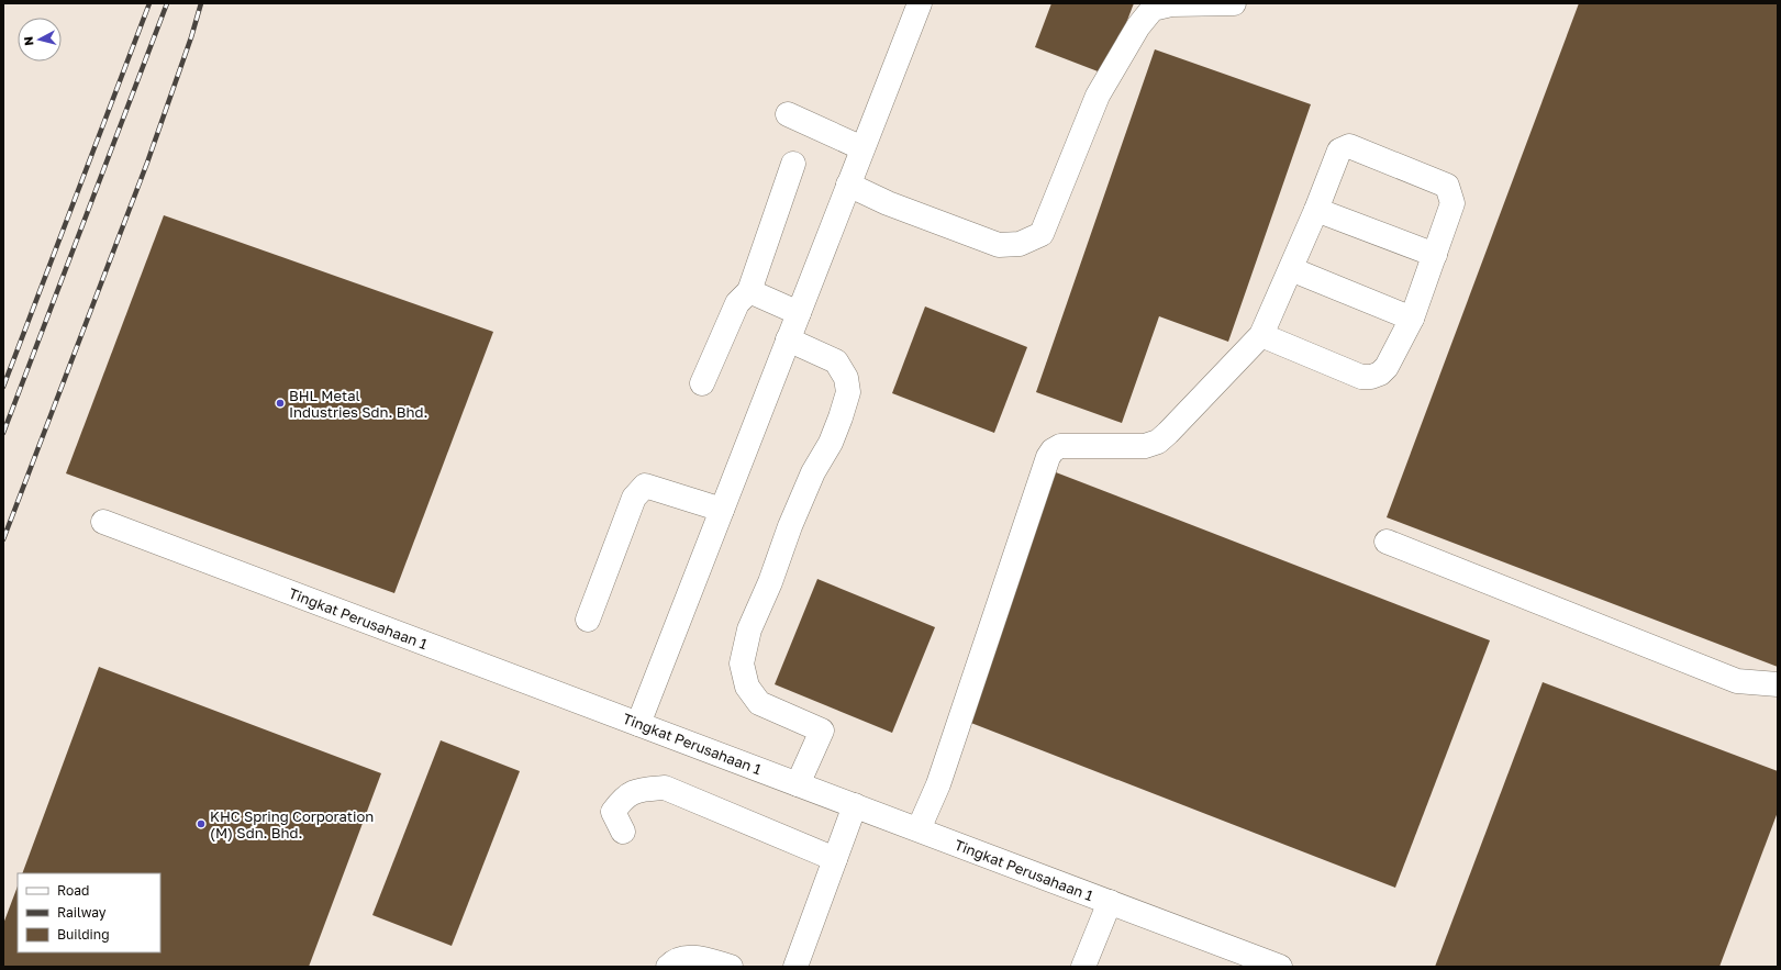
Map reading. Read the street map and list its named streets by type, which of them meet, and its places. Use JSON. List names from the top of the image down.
{
  "streets": {
    "street": ["Tingkat Perusahaan 1"]
  },
  "places": ["BHL Metal Industries Sdn. Bhd.", "KHC Spring Corporation (M) Sdn. Bhd."],
  "legend": ["Road", "Railway", "Building"],
  "north": "left"
}
